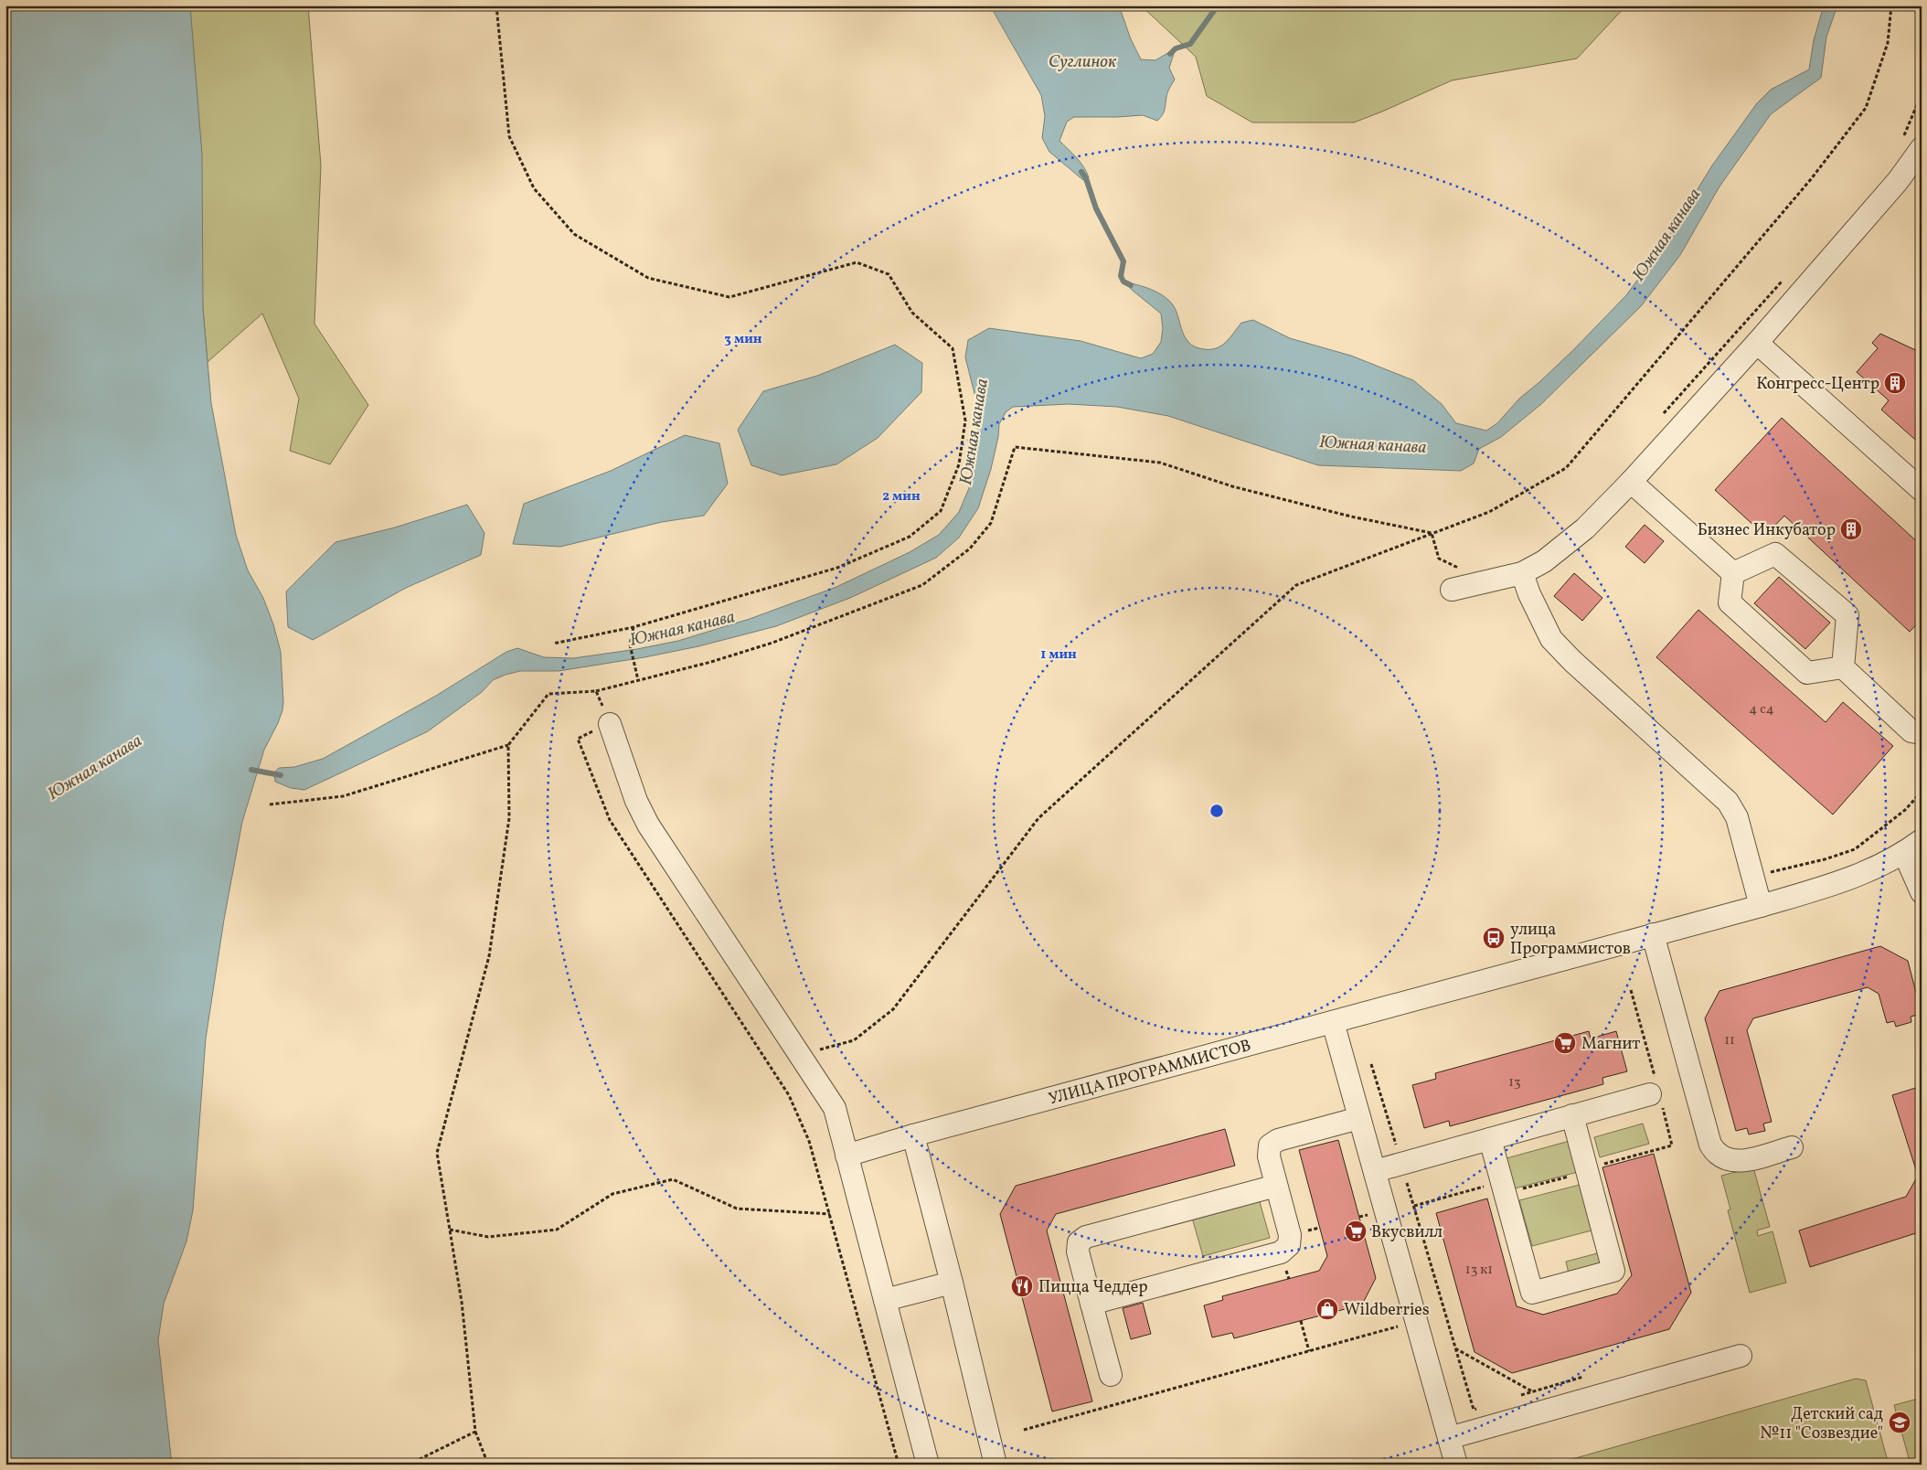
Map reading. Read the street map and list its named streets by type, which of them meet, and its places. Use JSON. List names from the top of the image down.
{
  "streets": {
    "street": ["УЛИЦА ПРОГРАММИСТОВ"]
  },
  "water": ["Суглинок", "Южная канава"],
  "places": {
    "building": ["Конгресс-Центр", "Бизнес Инкубатор"],
    "bus stop": ["улица Программистов"],
    "supermarket": ["Магнит", "Вкусвилл"],
    "restaurant": ["Пицца Чеддер"],
    "shop": ["Wildberries"],
    "school or university": ["Детский сад №11 \"Созвездие\""]
  },
  "house_numbers": [
    "4 с4",
    "11",
    "13",
    "13 к1"
  ],
  "rings": ["3 мин", "2 мин", "1 мин"]
}
